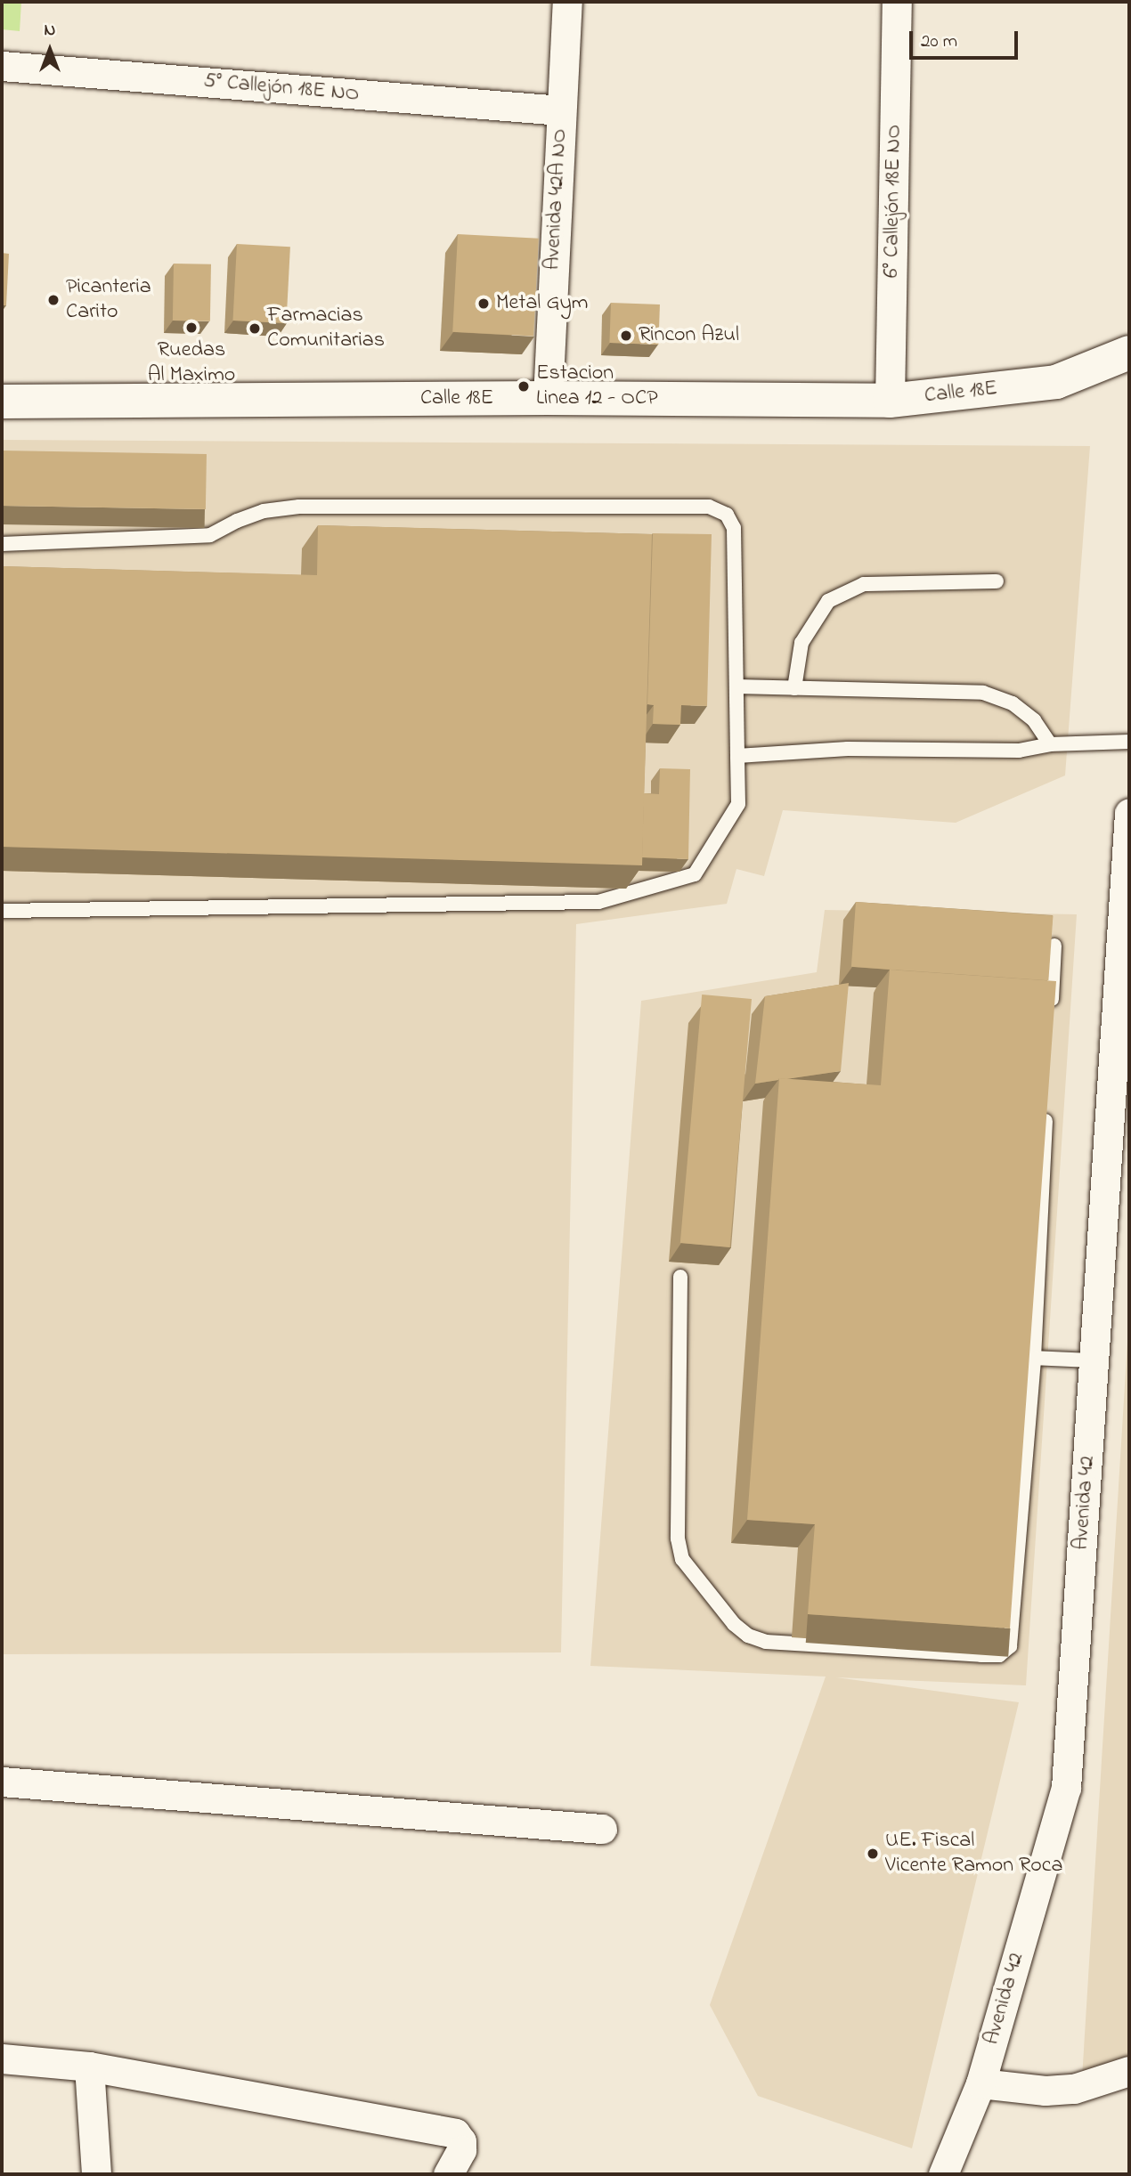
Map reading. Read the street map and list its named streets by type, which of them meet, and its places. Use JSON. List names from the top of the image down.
{
  "streets": {
    "street": [
      "5° Callejón 18E NO",
      "Avenida 42A NO",
      "6° Callejón 18E NO",
      "Calle 18E",
      "Avenida 42"
    ]
  },
  "crossings": [
    ["5° Callejón 18E NO", "Avenida 42A NO"],
    ["Avenida 42A NO", "Calle 18E"],
    ["6° Callejón 18E NO", "Calle 18E"]
  ],
  "places": [
    "Picanteria Carito",
    "Metal Gym",
    "Ruedas Al Maximo",
    "Farmacias Comunitarias",
    "Rincon Azul",
    "Estacion Linea 12 - OCP",
    "UE. Fiscal Vicente Ramon Roca"
  ],
  "scale_bar": "20 m",
  "north": "top"
}
